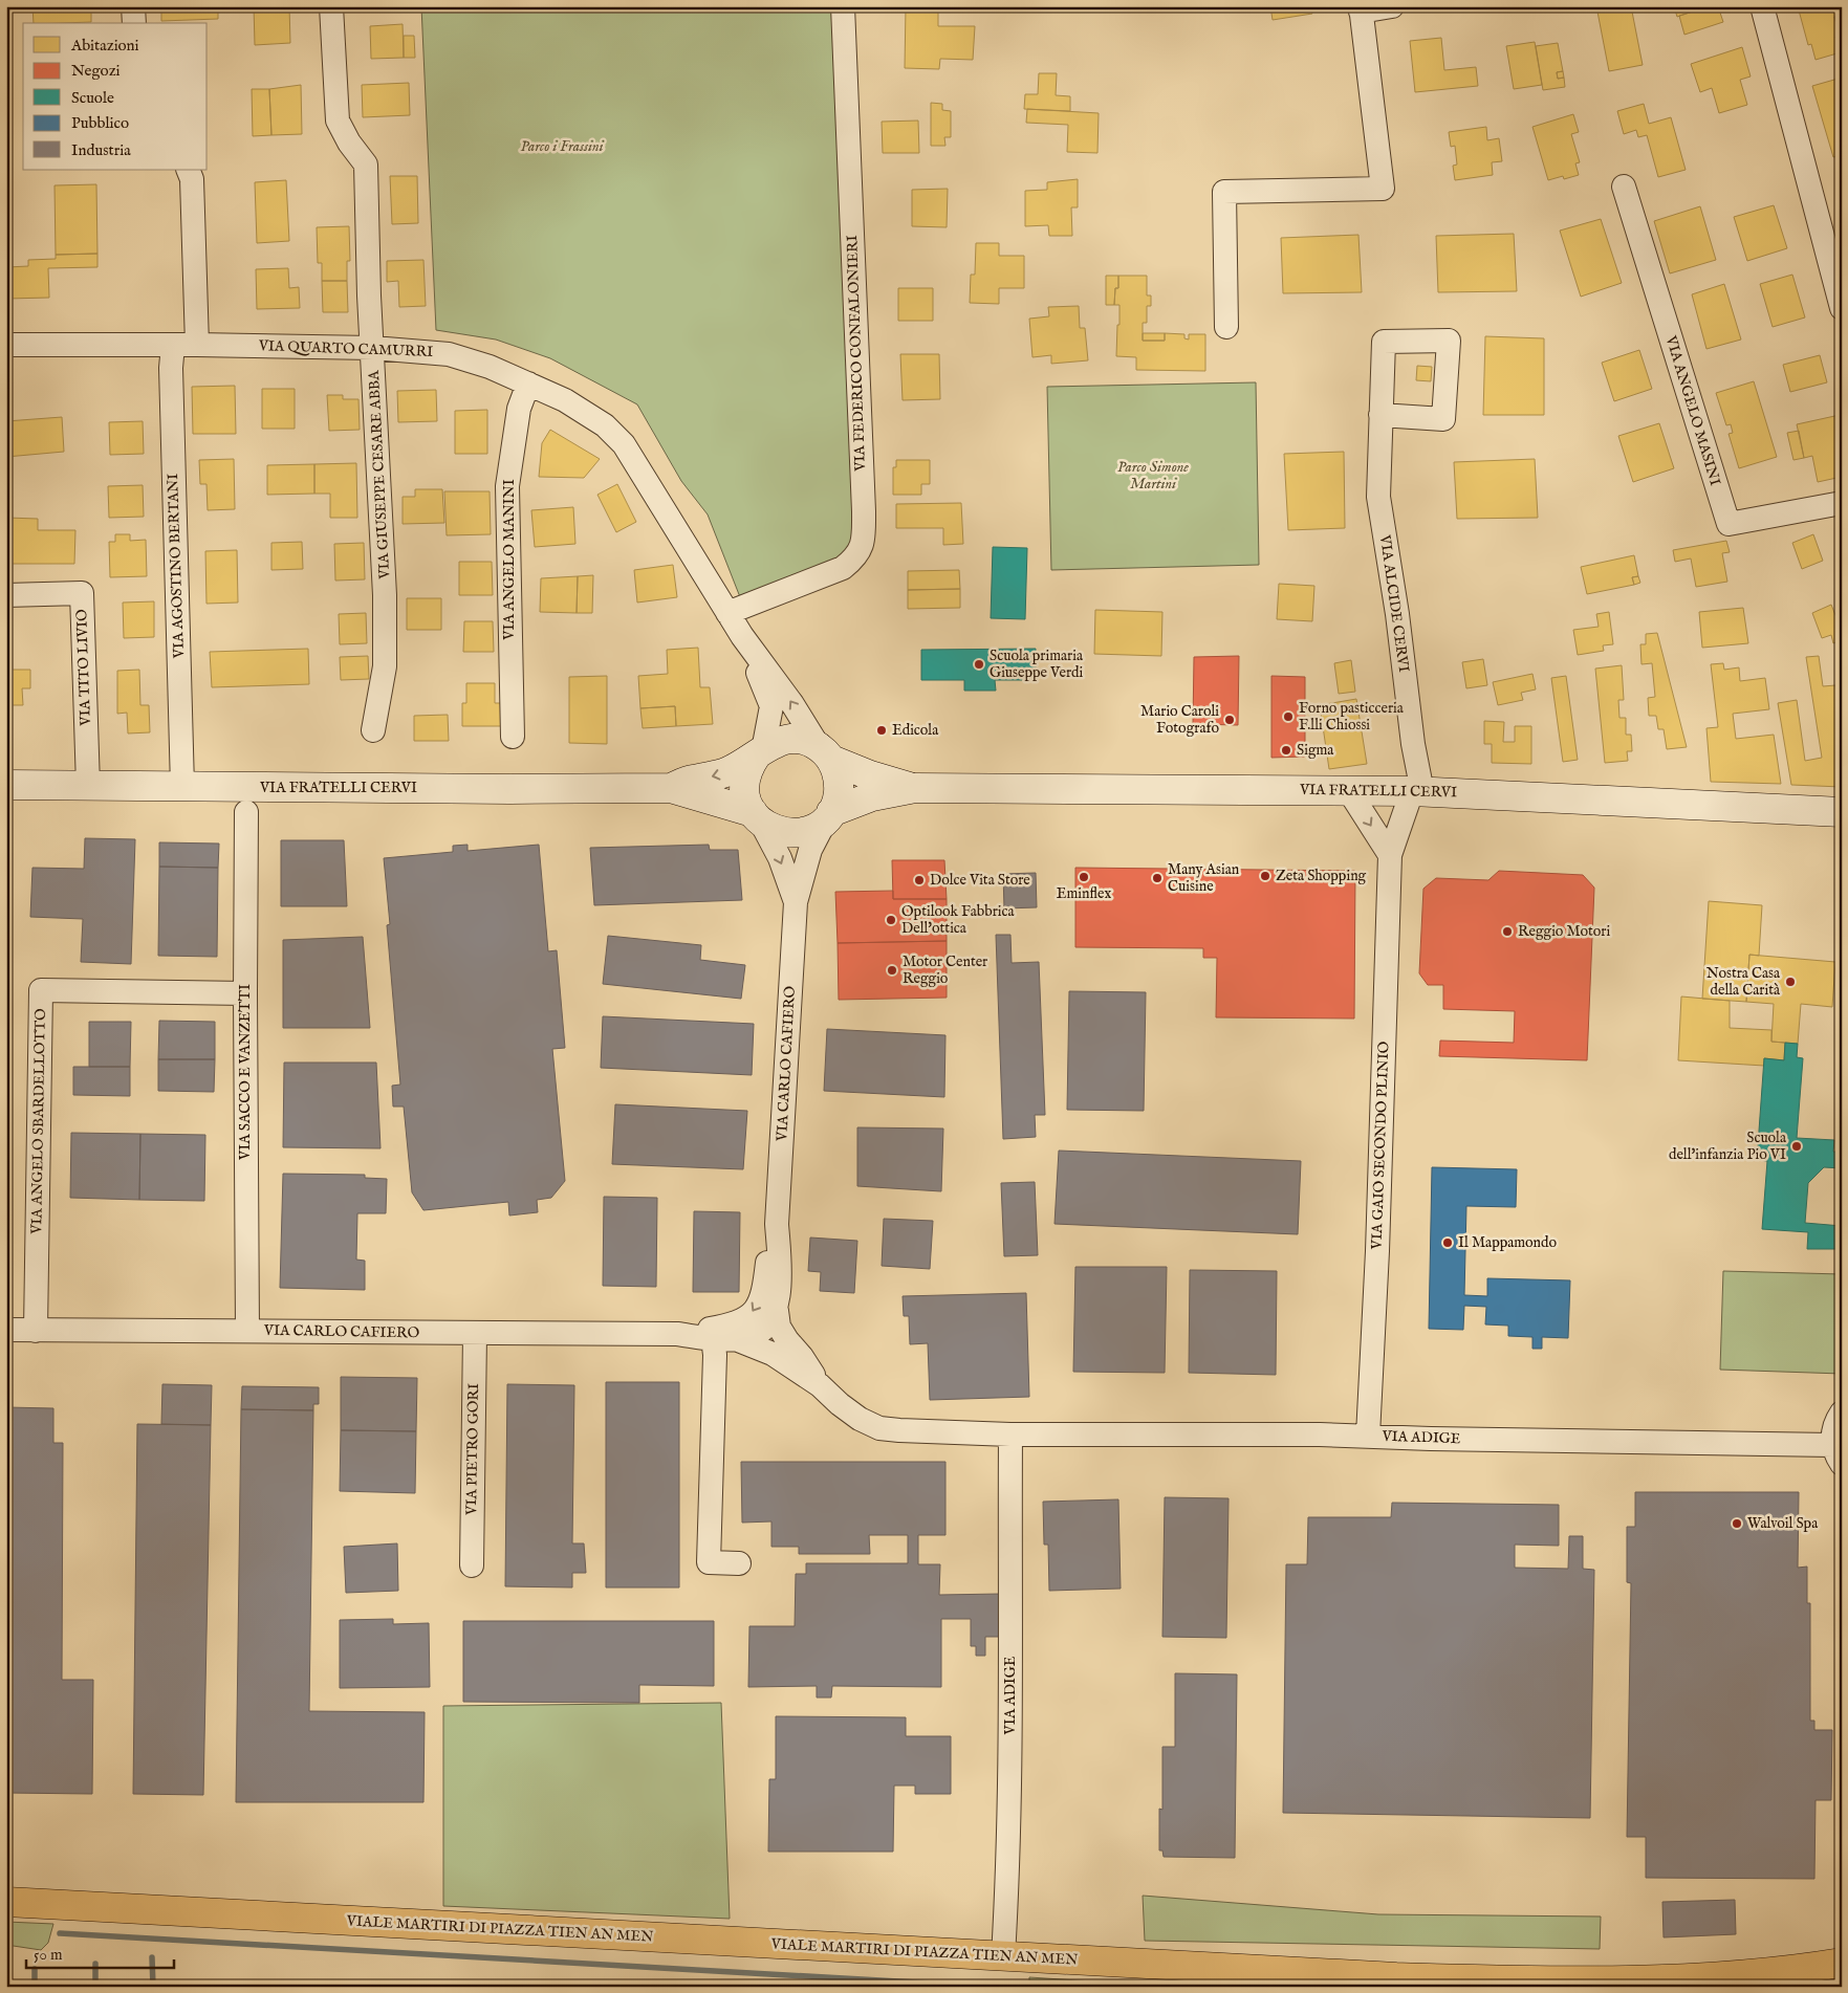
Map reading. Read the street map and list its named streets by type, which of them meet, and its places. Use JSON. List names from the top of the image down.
{
  "streets": {
    "main road": ["VIA FRATELLI CERVI", "VIALE MARTIRI DI PIAZZA TIEN AN MEN"],
    "street": [
      "VIA QUARTO CAMURRI",
      "VIA FEDERICO CONFALONIERI",
      "VIA ANGELO MASINI",
      "VIA GIUSEPPE CESARE ABBA",
      "VIA ANGELO MANINI",
      "VIA AGOSTINO BERTANI",
      "VIA ALCIDE CERVI",
      "VIA TITO LIVIO",
      "VIA CARLO CAFIERO",
      "VIA SACCO E VANZETTI",
      "VIA ANGELO SBARDELLOTTO",
      "VIA GAIO SECONDO PLINIO",
      "VIA ADIGE",
      "VIA PIETRO GORI"
    ]
  },
  "crossings": [
    ["VIA QUARTO CAMURRI", "VIA FEDERICO CONFALONIERI"],
    ["VIA QUARTO CAMURRI", "VIA GIUSEPPE CESARE ABBA"],
    ["VIA QUARTO CAMURRI", "VIA ANGELO MANINI"],
    ["VIA QUARTO CAMURRI", "VIA AGOSTINO BERTANI"],
    ["VIA QUARTO CAMURRI", "VIA FRATELLI CERVI"],
    ["VIA QUARTO CAMURRI", "VIA CARLO CAFIERO"],
    ["VIA AGOSTINO BERTANI", "VIA FRATELLI CERVI"],
    ["VIA ALCIDE CERVI", "VIA FRATELLI CERVI"],
    ["VIA ALCIDE CERVI", "VIA GAIO SECONDO PLINIO"],
    ["VIA TITO LIVIO", "VIA FRATELLI CERVI"],
    ["VIA FRATELLI CERVI", "VIA CARLO CAFIERO"],
    ["VIA FRATELLI CERVI", "VIA GAIO SECONDO PLINIO"],
    ["VIA CARLO CAFIERO", "VIA SACCO E VANZETTI"],
    ["VIA CARLO CAFIERO", "VIA ANGELO SBARDELLOTTO"],
    ["VIA CARLO CAFIERO", "VIA ADIGE"],
    ["VIA CARLO CAFIERO", "VIA PIETRO GORI"],
    ["VIA SACCO E VANZETTI", "VIA ANGELO SBARDELLOTTO"],
    ["VIA GAIO SECONDO PLINIO", "VIA ADIGE"],
    ["VIA ADIGE", "VIALE MARTIRI DI PIAZZA TIEN AN MEN"]
  ],
  "parks": ["Parco i Frassini", "Parco Simone Martini"],
  "places": [
    "Scuola primaria Giuseppe Verdi",
    "Forno pasticceria F.lli Chiossi",
    "Mario Caroli Fotografo",
    "Edicola",
    "Sigma",
    "Zeta Shopping",
    "Eminflex",
    "Many Asian Cuisine",
    "Dolce Vita Store",
    "Optilook Fabbrica Dell'ottica",
    "Reggio Motori",
    "Motor Center Reggio",
    "Nostra Casa della Carità",
    "Scuola dell'infanzia Pio VI",
    "Il Mappamondo",
    "Walvoil Spa"
  ],
  "legend": [
    "Abitazioni",
    "Negozi",
    "Scuole",
    "Pubblico",
    "Industria"
  ],
  "scale_bar": "50 m"
}
